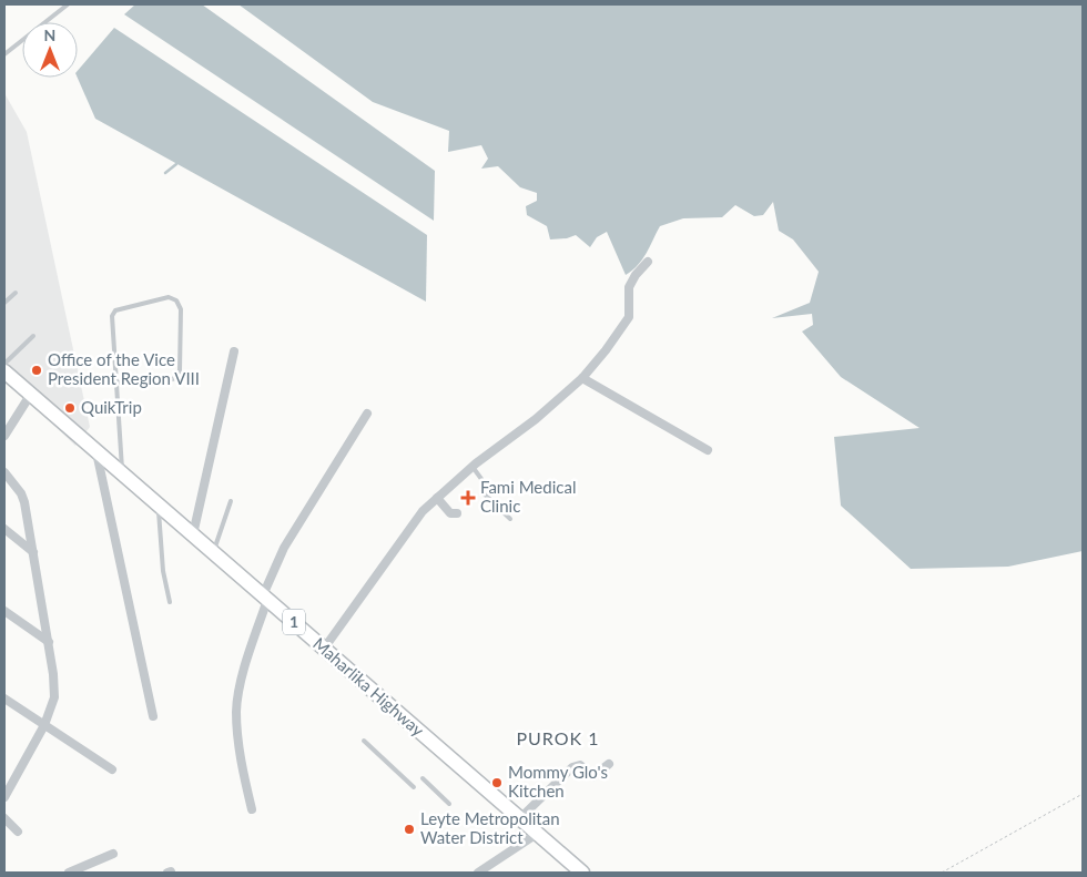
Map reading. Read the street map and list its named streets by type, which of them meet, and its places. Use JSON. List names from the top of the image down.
{
  "streets": {
    "main road": ["1", "Maharlika Highway"]
  },
  "districts": ["PUROK 1"],
  "places": {
    "other": [
      "Office of the Vice President Region VIII",
      "QuikTrip",
      "Mommy Glo's Kitchen",
      "Leyte Metropolitan Water District"
    ],
    "health": ["Fami Medical Clinic"]
  },
  "north": "top"
}
